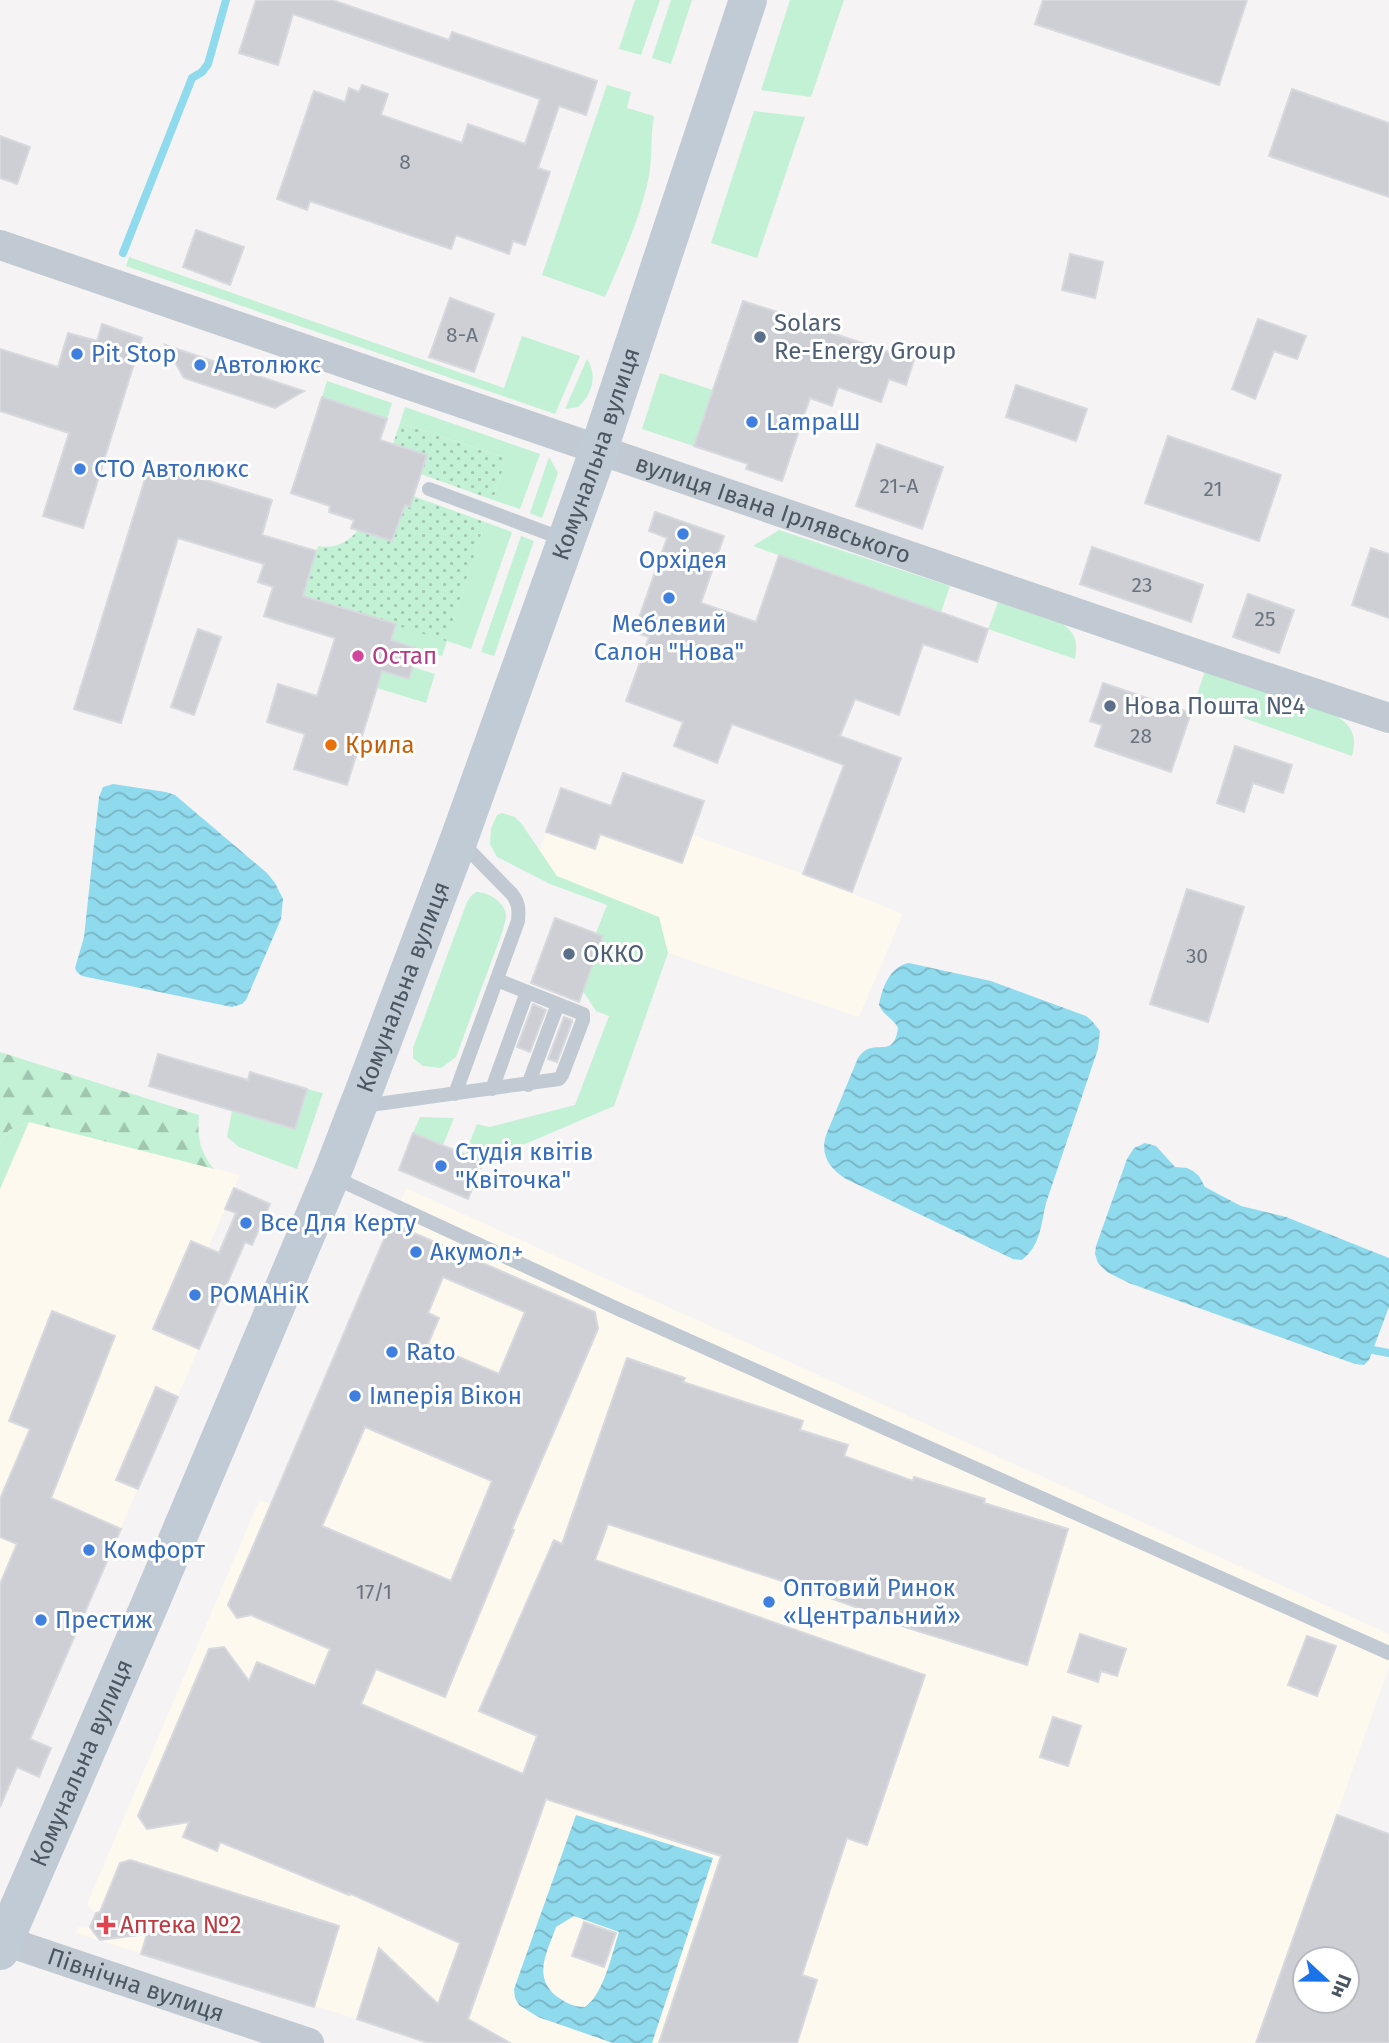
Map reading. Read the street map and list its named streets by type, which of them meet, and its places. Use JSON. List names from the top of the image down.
{
  "streets": {
    "main road": ["Комунальна вулиця"],
    "street": ["вулиця Івана Ірлявського", "Північна вулиця"]
  },
  "crossings": [
    ["Комунальна вулиця", "вулиця Івана Ірлявського"],
    ["Комунальна вулиця", "Північна вулиця"]
  ],
  "places": {
    "other": [
      "Solars Re-Energy Group",
      "Pit Stop",
      "Автолюкс",
      "LampaШ",
      "СТО Автолюкс",
      "Орхідея",
      "Меблевий Салон \"Нова\"",
      "Остап",
      "Нова Пошта №4",
      "Крила",
      "ОККО",
      "Студія квітів \"Квіточка\"",
      "Все Для Керту",
      "Акумол+",
      "РОМАНіК",
      "Rato",
      "Імперія Вікон",
      "Комфорт",
      "Оптовий Ринок «Центральний»",
      "Престиж"
    ],
    "health": ["Аптека №2"]
  },
  "house_numbers": [
    "8",
    "8-А",
    "21-A",
    "21",
    "23",
    "25",
    "28",
    "30",
    "17/1"
  ],
  "north": "right"
}
